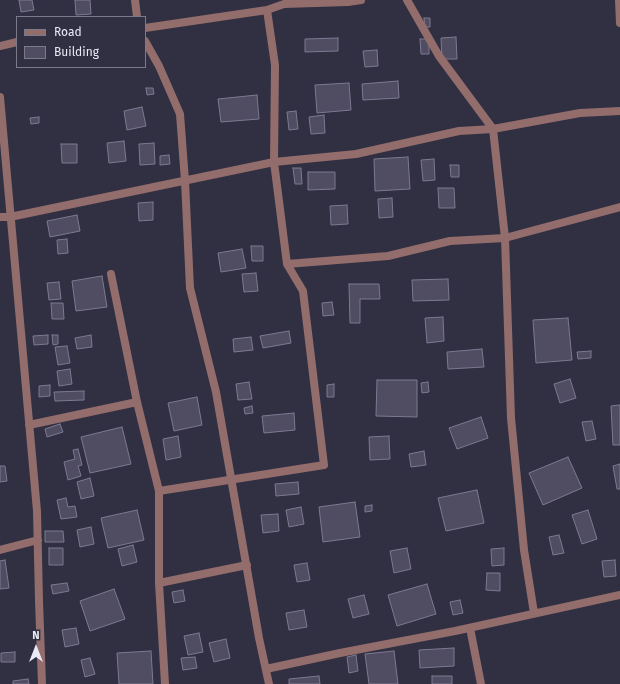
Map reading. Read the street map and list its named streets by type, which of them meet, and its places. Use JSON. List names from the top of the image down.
{
  "legend": ["Road", "Building"],
  "north": "top"
}
